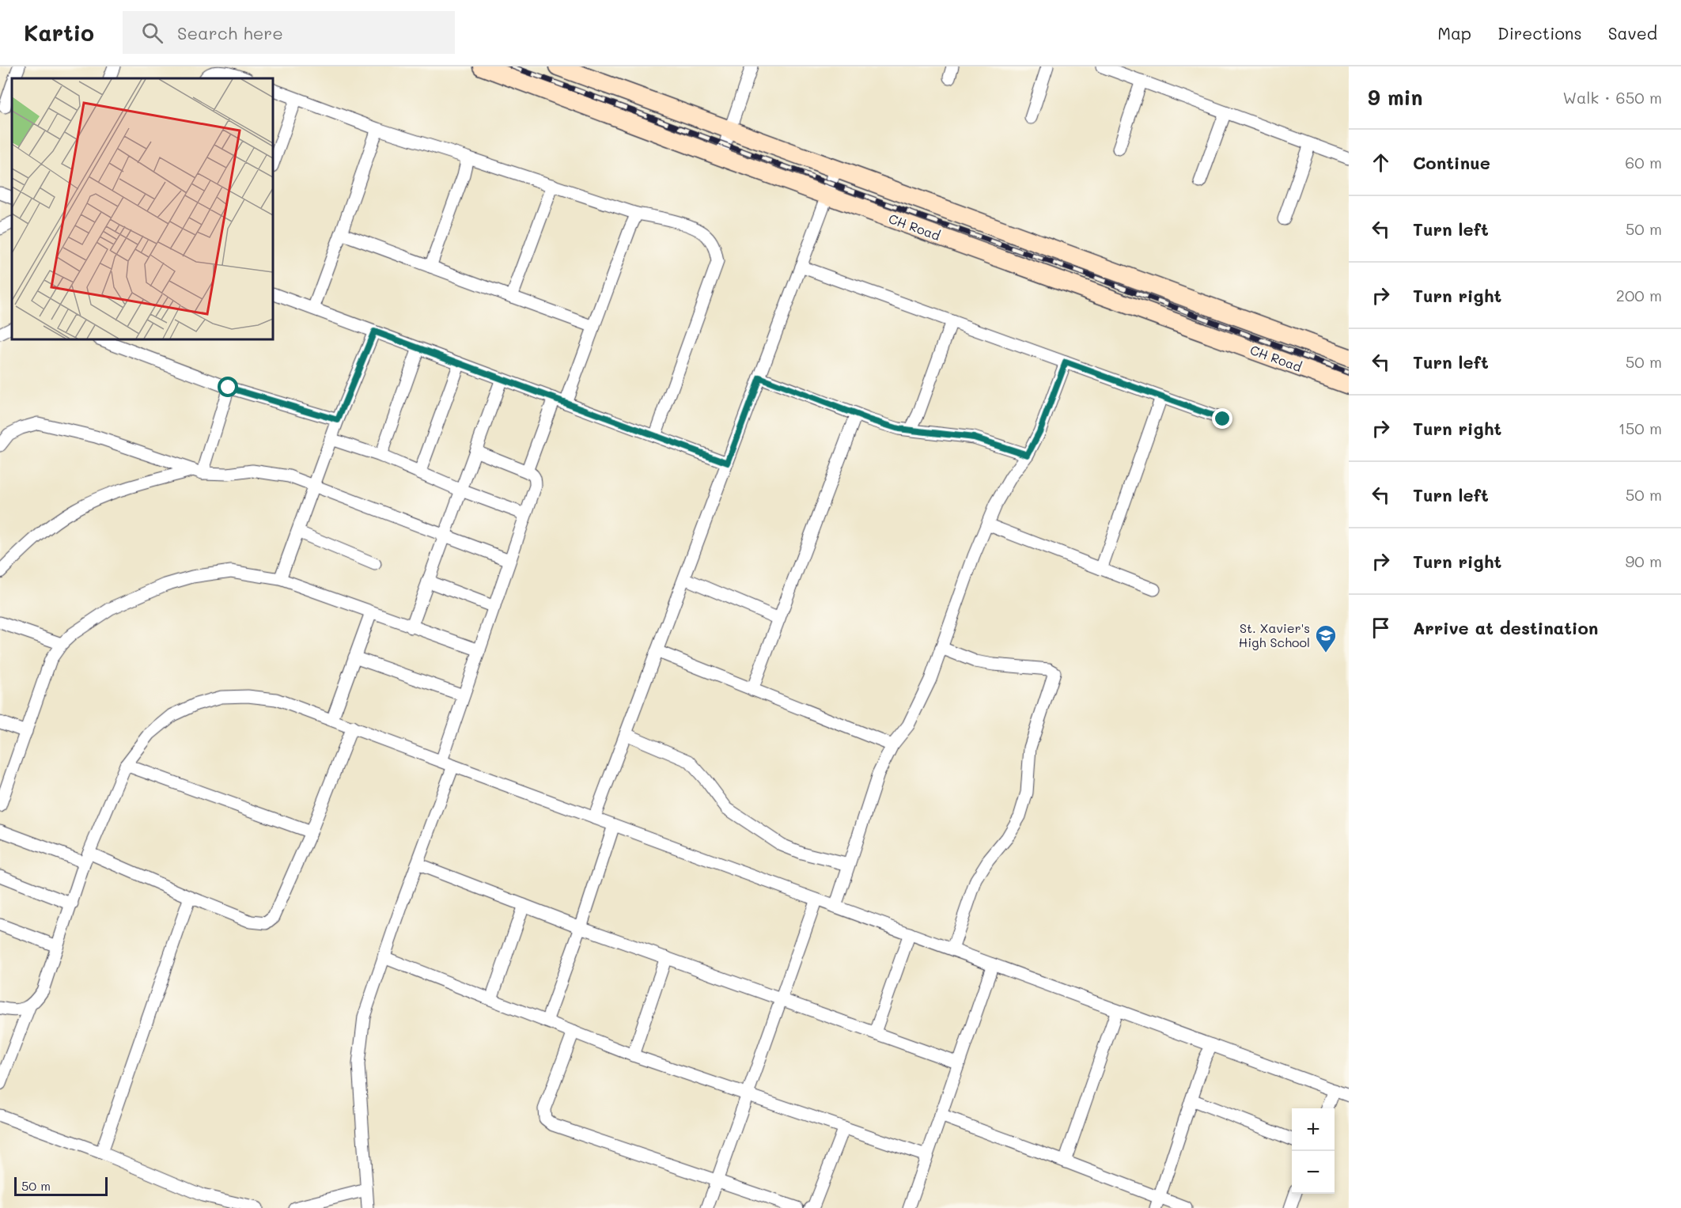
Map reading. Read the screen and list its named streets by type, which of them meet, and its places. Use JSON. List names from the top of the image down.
{
  "streets": {
    "street": ["CH Road"]
  },
  "places": {
    "school or university": ["St. Xavier's High School"]
  },
  "scale_bar": "50 m",
  "page": {
    "header": "Kartio",
    "search": "Search here",
    "nav": ["Map", "Directions", "Saved"],
    "heading": ["9 min", "Walk · 650 m"],
    "list": [
      ["Continue", "60 m"],
      ["Turn left", "50 m"],
      ["Turn right", "200 m"],
      ["Turn left", "50 m"],
      ["Turn right", "150 m"],
      ["Turn left", "50 m"],
      ["Turn right", "90 m"],
      "Arrive at destination"
    ],
    "map_buttons": ["+", "−"],
    "scale": "50 m"
  }
}
